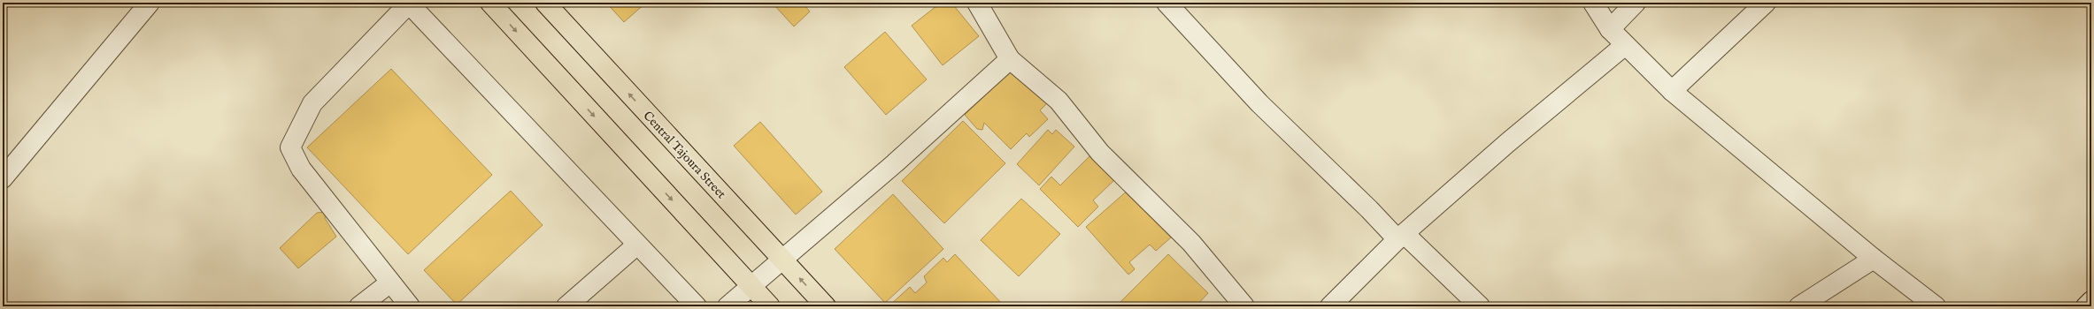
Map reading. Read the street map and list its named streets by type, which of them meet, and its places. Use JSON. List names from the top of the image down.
{
  "streets": {
    "main road": ["Central Tajoura Street"]
  }
}
